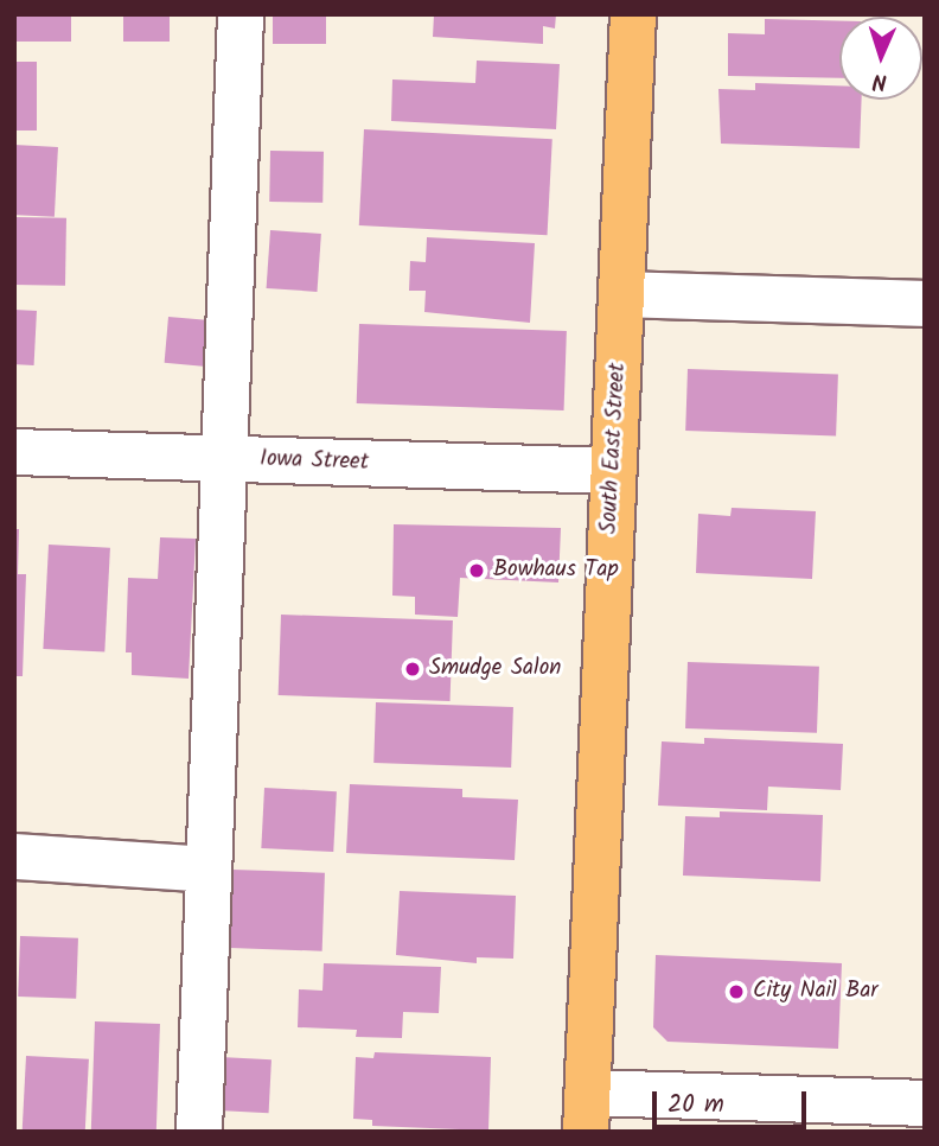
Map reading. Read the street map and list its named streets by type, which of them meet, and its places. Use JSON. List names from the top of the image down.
{
  "streets": {
    "main road": ["South East Street"],
    "street": ["Iowa Street"]
  },
  "crossings": [
    ["South East Street", "Iowa Street"]
  ],
  "places": ["Bowhaus Tap", "Smudge Salon", "City Nail Bar"],
  "scale_bar": "20 m",
  "north": "bottom"
}
